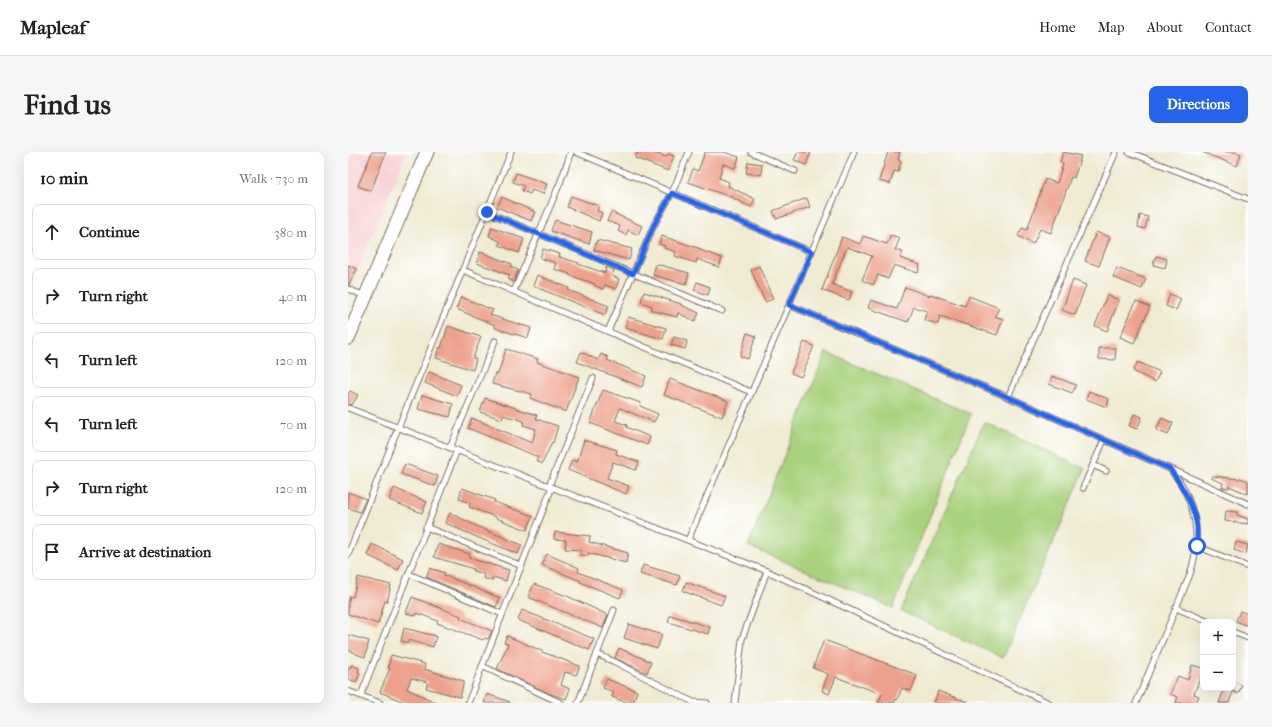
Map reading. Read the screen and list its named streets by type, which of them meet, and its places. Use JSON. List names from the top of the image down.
{
  "page": {
    "header": "Mapleaf",
    "nav": [
      "Home",
      "Map",
      "About",
      "Contact"
    ],
    "buttons": "Directions",
    "title": "Find us",
    "heading": ["10 min", "Walk · 730 m"],
    "list": [
      ["Continue", "380 m"],
      ["Turn right", "40 m"],
      ["Turn left", "120 m"],
      ["Turn left", "70 m"],
      ["Turn right", "120 m"],
      "Arrive at destination"
    ],
    "map_buttons": ["+", "−"]
  }
}
